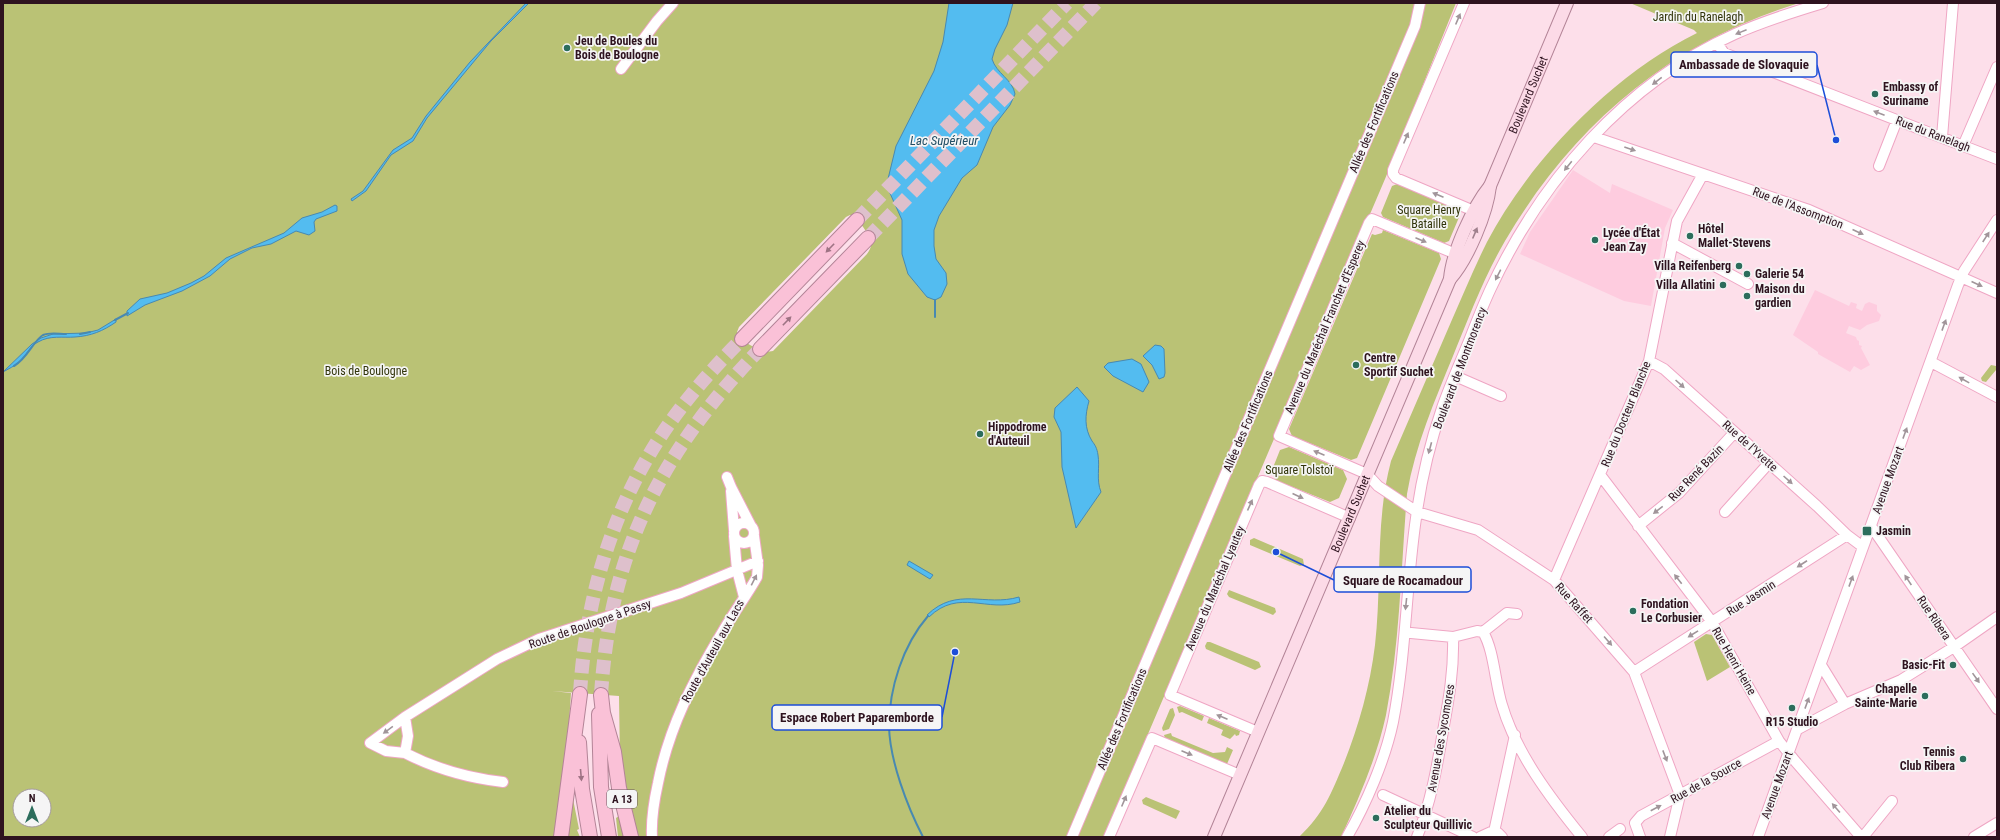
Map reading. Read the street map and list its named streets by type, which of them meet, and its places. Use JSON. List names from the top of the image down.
{
  "streets": {
    "highway": ["A 13"],
    "main road": ["Boulevard Suchet"],
    "street": [
      "Allée des Fortifications",
      "Rue du Ranelagh",
      "Rue de l'Assomption",
      "Avenue du Maréchal Franchet d'Esperey",
      "Boulevard de Montmorency",
      "Rue du Docteur Blanche",
      "Rue de l'Yvette",
      "Rue René Bazin",
      "Avenue Mozart",
      "Avenue du Maréchal Lyautey",
      "Rue Jasmin",
      "Rue Raffet",
      "Rue Ribera",
      "Route de Boulogne à Passy",
      "Route d'Auteuil aux Lacs",
      "Rue Henri Heine",
      "Avenue des Sycomores",
      "Rue de la Source"
    ]
  },
  "crossings": [
    ["Boulevard Suchet", "Avenue du Maréchal Franchet d'Esperey"],
    ["Boulevard Suchet", "Avenue du Maréchal Lyautey"],
    ["Boulevard Suchet", "Rue Raffet"],
    ["Rue du Ranelagh", "Boulevard de Montmorency"],
    ["Rue de l'Assomption", "Boulevard de Montmorency"],
    ["Rue de l'Assomption", "Rue du Docteur Blanche"],
    ["Rue de l'Assomption", "Avenue Mozart"],
    ["Avenue du Maréchal Franchet d'Esperey", "Rue Raffet"],
    ["Boulevard de Montmorency", "Rue Raffet"],
    ["Rue du Docteur Blanche", "Rue de l'Yvette"],
    ["Rue du Docteur Blanche", "Rue Raffet"],
    ["Rue du Docteur Blanche", "Rue Henri Heine"],
    ["Rue de l'Yvette", "Rue René Bazin"],
    ["Rue de l'Yvette", "Avenue Mozart"],
    ["Rue de l'Yvette", "Rue Jasmin"],
    ["Rue René Bazin", "Rue Henri Heine"],
    ["Avenue Mozart", "Rue Ribera"],
    ["Avenue Mozart", "Rue Henri Heine"],
    ["Rue Jasmin", "Rue Raffet"],
    ["Rue Jasmin", "Rue Henri Heine"],
    ["Rue Raffet", "Rue de la Source"],
    ["Route de Boulogne à Passy", "Route d'Auteuil aux Lacs"],
    ["Rue Henri Heine", "Rue de la Source"]
  ],
  "one_way": [
    "Rue du Ranelagh",
    "Rue de l'Assomption",
    "Boulevard de Montmorency",
    "Rue de l'Yvette",
    "Avenue Mozart",
    "Rue Jasmin",
    "Rue Raffet",
    "Rue Henri Heine"
  ],
  "water": ["Lac Supérieur"],
  "parks": [
    "Jardin du Ranelagh",
    "Square Henry Bataille",
    "Bois de Boulogne",
    "Square Tolstoï"
  ],
  "places": {
    "other": [
      "Jeu de Boules du Bois de Boulogne",
      "Embassy of Suriname",
      "Ambassade de Slovaquie",
      "Hôtel Mallet-Stevens",
      "Lycée d'État Jean Zay",
      "Villa Reifenberg",
      "Galerie 54",
      "Villa Allatini",
      "Maison du gardien",
      "Centre Sportif Suchet",
      "Hippodrome d'Auteuil",
      "Square de Rocamadour",
      "Fondation Le Corbusier",
      "Espace Robert Paparemborde",
      "Basic-Fit",
      "Chapelle Sainte-Marie",
      "R15 Studio",
      "Tennis Club Ribera",
      "Atelier du Sculpteur Quillivic"
    ],
    "transit": ["Jasmin"]
  },
  "north": "top"
}
